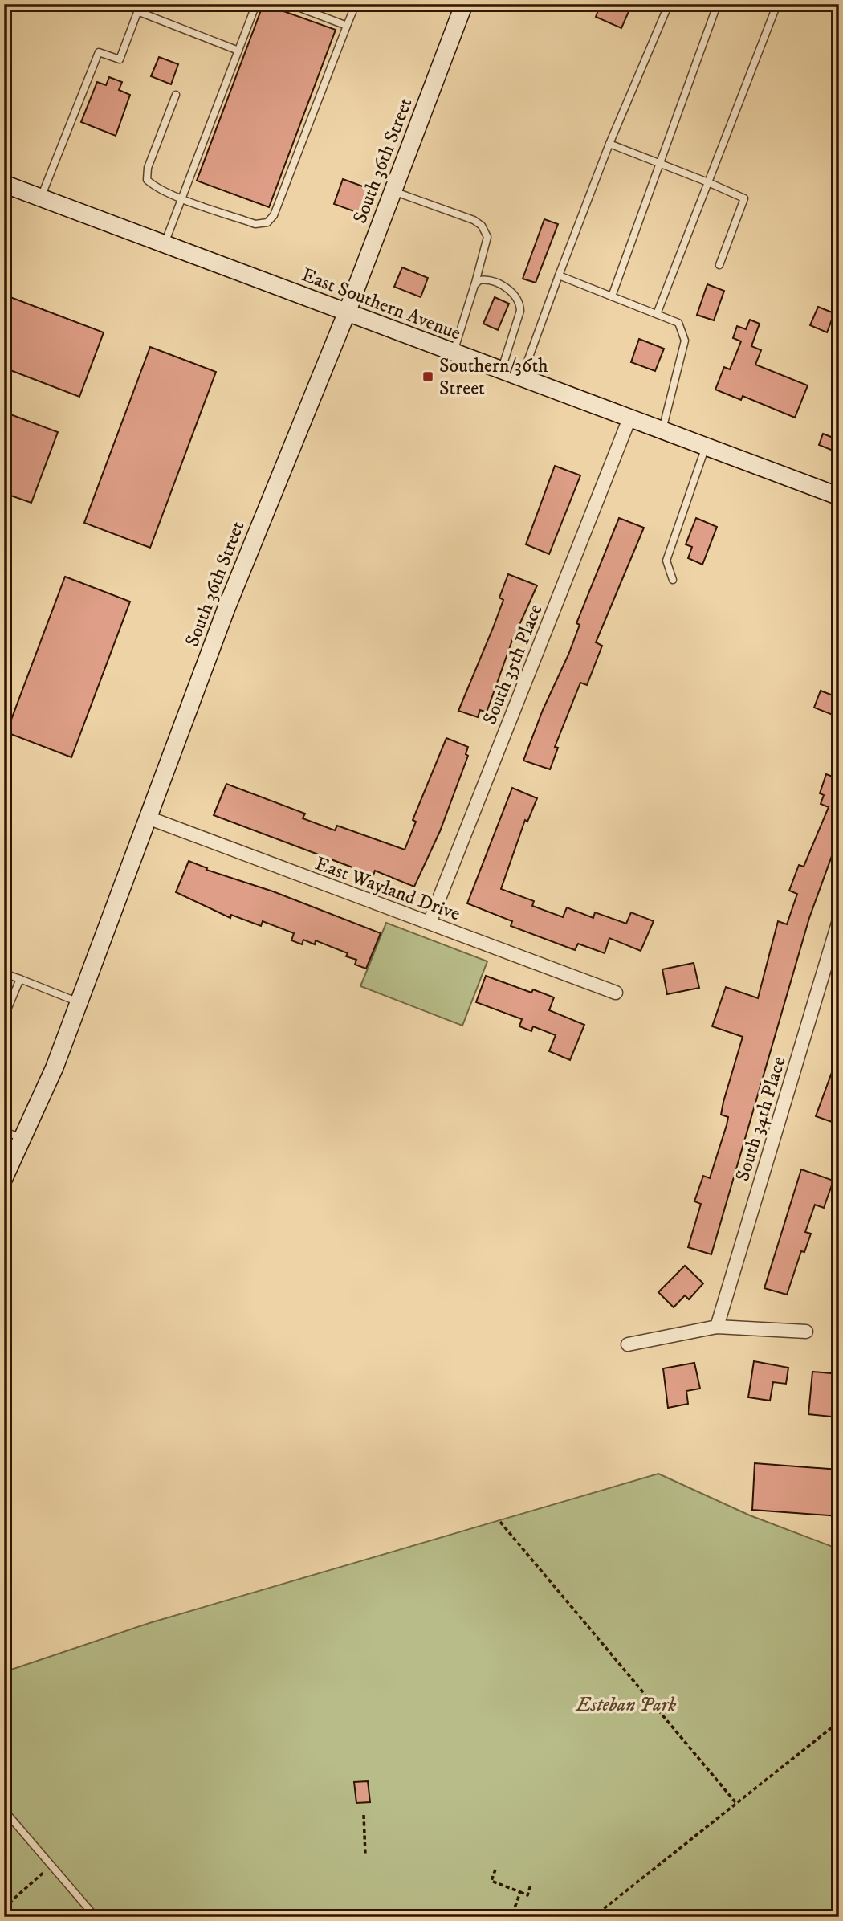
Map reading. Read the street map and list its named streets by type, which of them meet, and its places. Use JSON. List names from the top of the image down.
{
  "streets": {
    "street": [
      "South 36th Street",
      "East Southern Avenue",
      "South 35th Place",
      "East Wayland Drive",
      "South 34th Place"
    ]
  },
  "crossings": [
    ["South 36th Street", "East Southern Avenue"],
    ["South 36th Street", "East Wayland Drive"],
    ["East Southern Avenue", "South 35th Place"],
    ["South 35th Place", "East Wayland Drive"]
  ],
  "parks": ["Esteban Park"],
  "places": {
    "transit": ["Southern/36th Street"]
  }
}
